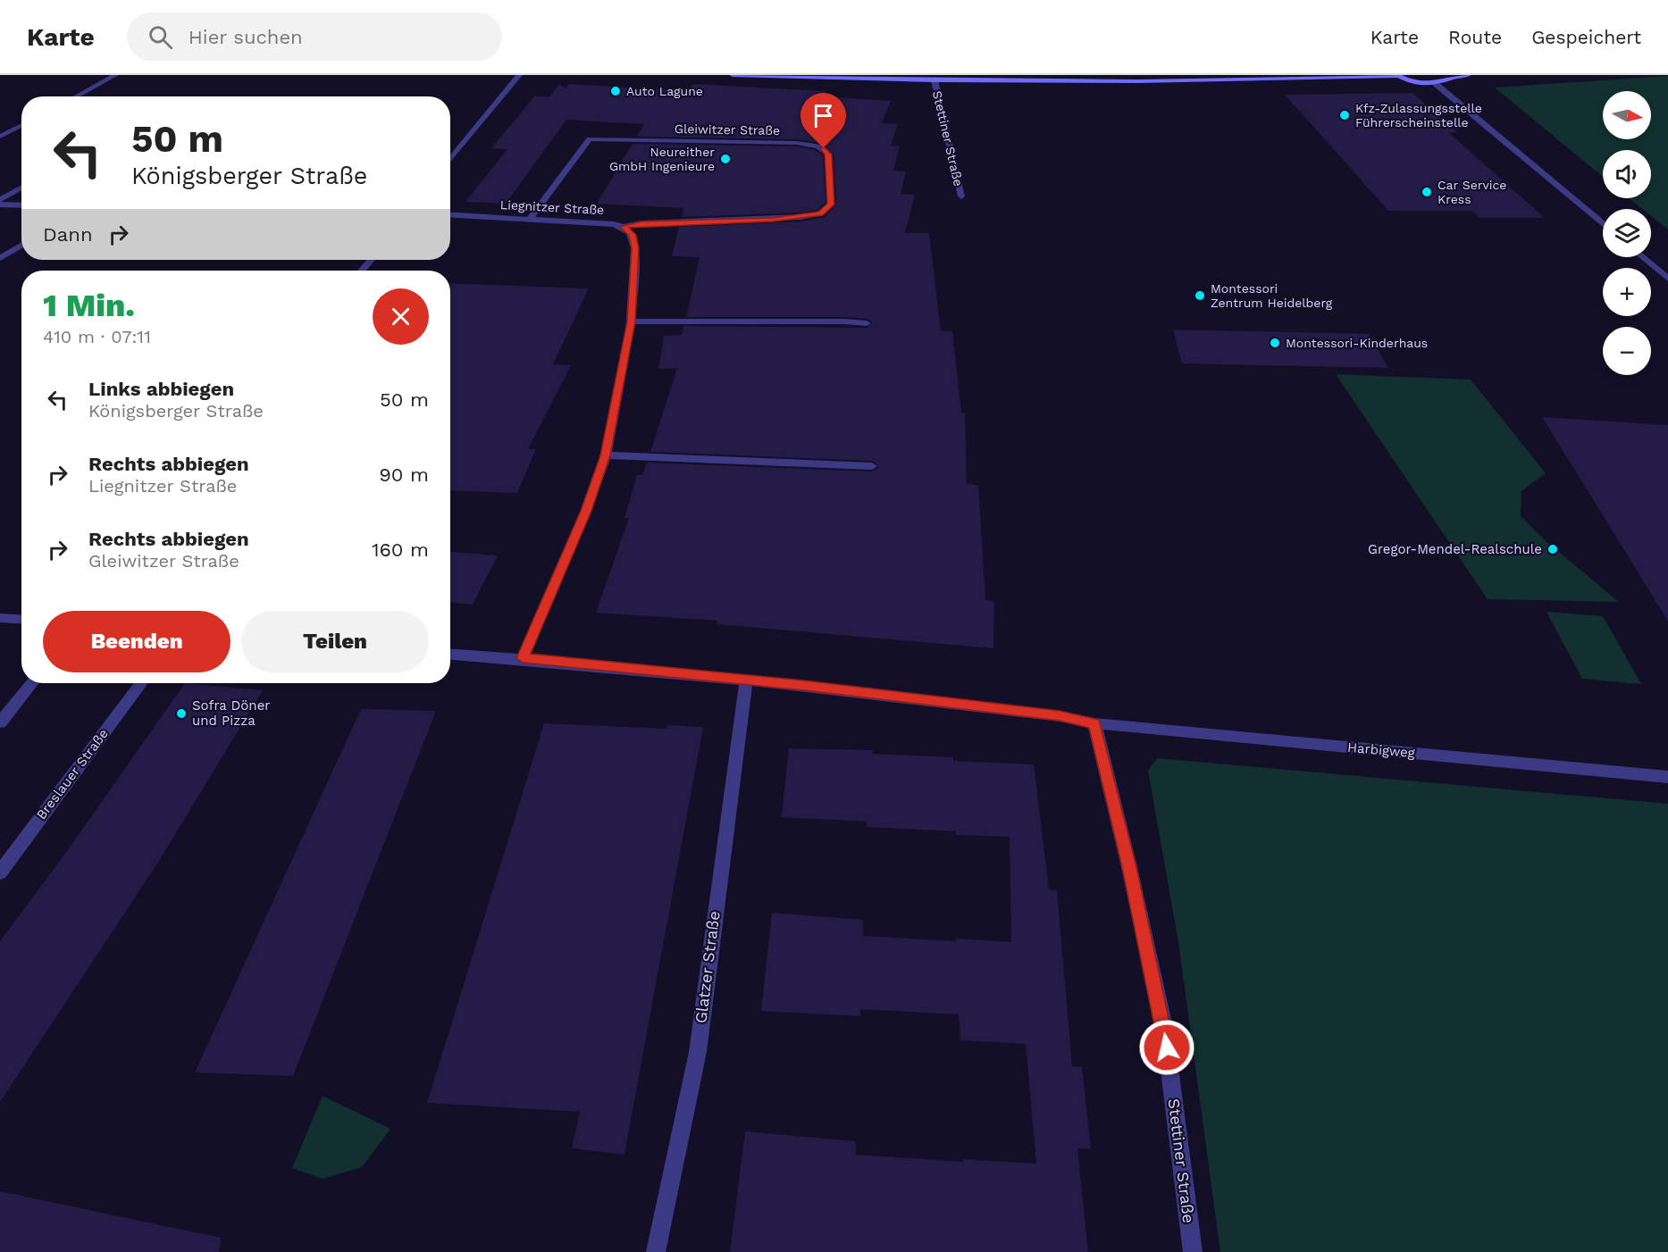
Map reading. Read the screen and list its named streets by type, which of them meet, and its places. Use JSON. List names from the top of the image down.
{
  "streets": {
    "street": [
      "Gleiwitzer Straße",
      "Stettiner Straße",
      "Liegnitzer Straße",
      "Harbigweg",
      "Breslauer Straße",
      "Glatzer Straße"
    ]
  },
  "crossings": [
    ["Gleiwitzer Straße", "Liegnitzer Straße"],
    ["Stettiner Straße", "Harbigweg"],
    ["Harbigweg", "Glatzer Straße"]
  ],
  "places": [
    "Auto Lagune",
    "Kfz-Zulassungsstelle Führerscheinstelle",
    "Neureither GmbH Ingenieure",
    "Car Service Kress",
    "Montessori Zentrum Heidelberg",
    "Montessori-Kinderhaus",
    "Gregor-Mendel-Realschule",
    "Sofra Döner und Pizza"
  ],
  "north": "right",
  "page": {
    "header": "Karte",
    "search": "Hier suchen",
    "nav": ["Karte", "Route", "Gespeichert"],
    "map_buttons": ["+", "−"],
    "turn": ["50 m", "Königsberger Straße"],
    "then": "Dann",
    "heading": ["1 Min.", "410 m · 07:11"],
    "list": [
      {
        "name": "Links abbiegen",
        "note": "Königsberger Straße",
        "value": "50 m"
      },
      {
        "name": "Rechts abbiegen",
        "note": "Liegnitzer Straße",
        "value": "90 m"
      },
      {
        "name": "Rechts abbiegen",
        "note": "Gleiwitzer Straße",
        "value": "160 m"
      }
    ],
    "buttons": ["Beenden", "Teilen"]
  }
}
